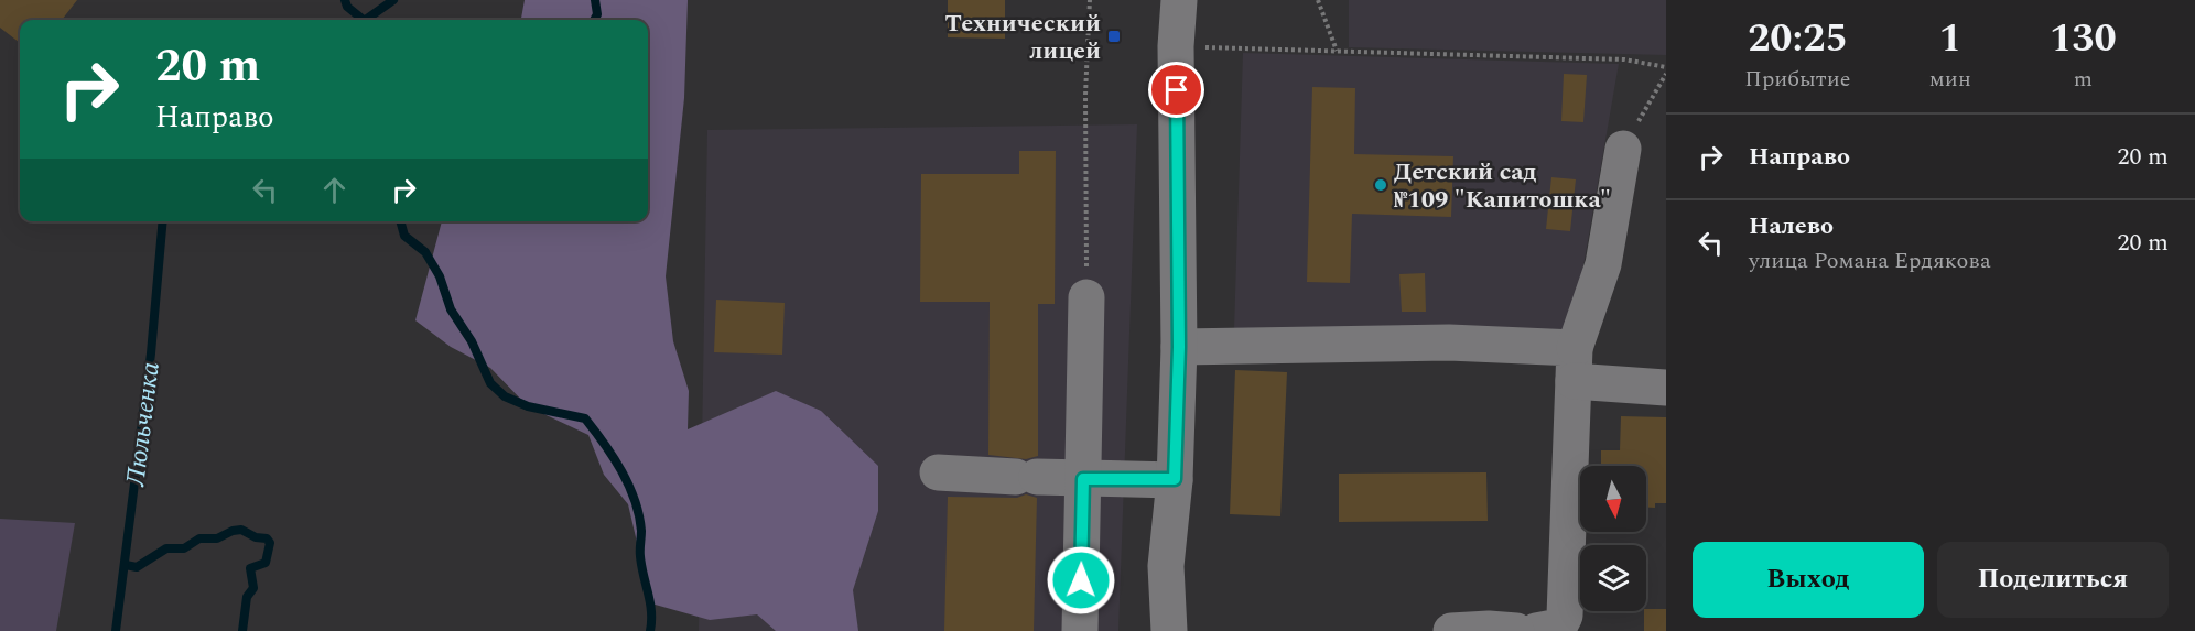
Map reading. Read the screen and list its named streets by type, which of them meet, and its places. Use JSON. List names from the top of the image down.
{
  "water": ["Люльченка"],
  "places": {
    "transit": ["Технический лицей"],
    "other": ["Детский сад №109 \"Капитошка\""]
  },
  "north": "bottom",
  "page": {
    "eta": [
      "20:25",
      "Прибытие",
      "1",
      "мин",
      "130",
      "m"
    ],
    "turn": ["20 m", "Направо"],
    "list": [
      {
        "name": "Направо",
        "value": "20 m"
      },
      {
        "name": "Налево",
        "note": "улица Романа Ердякова",
        "value": "20 m"
      }
    ],
    "buttons": ["Выход", "Поделиться"]
  }
}
